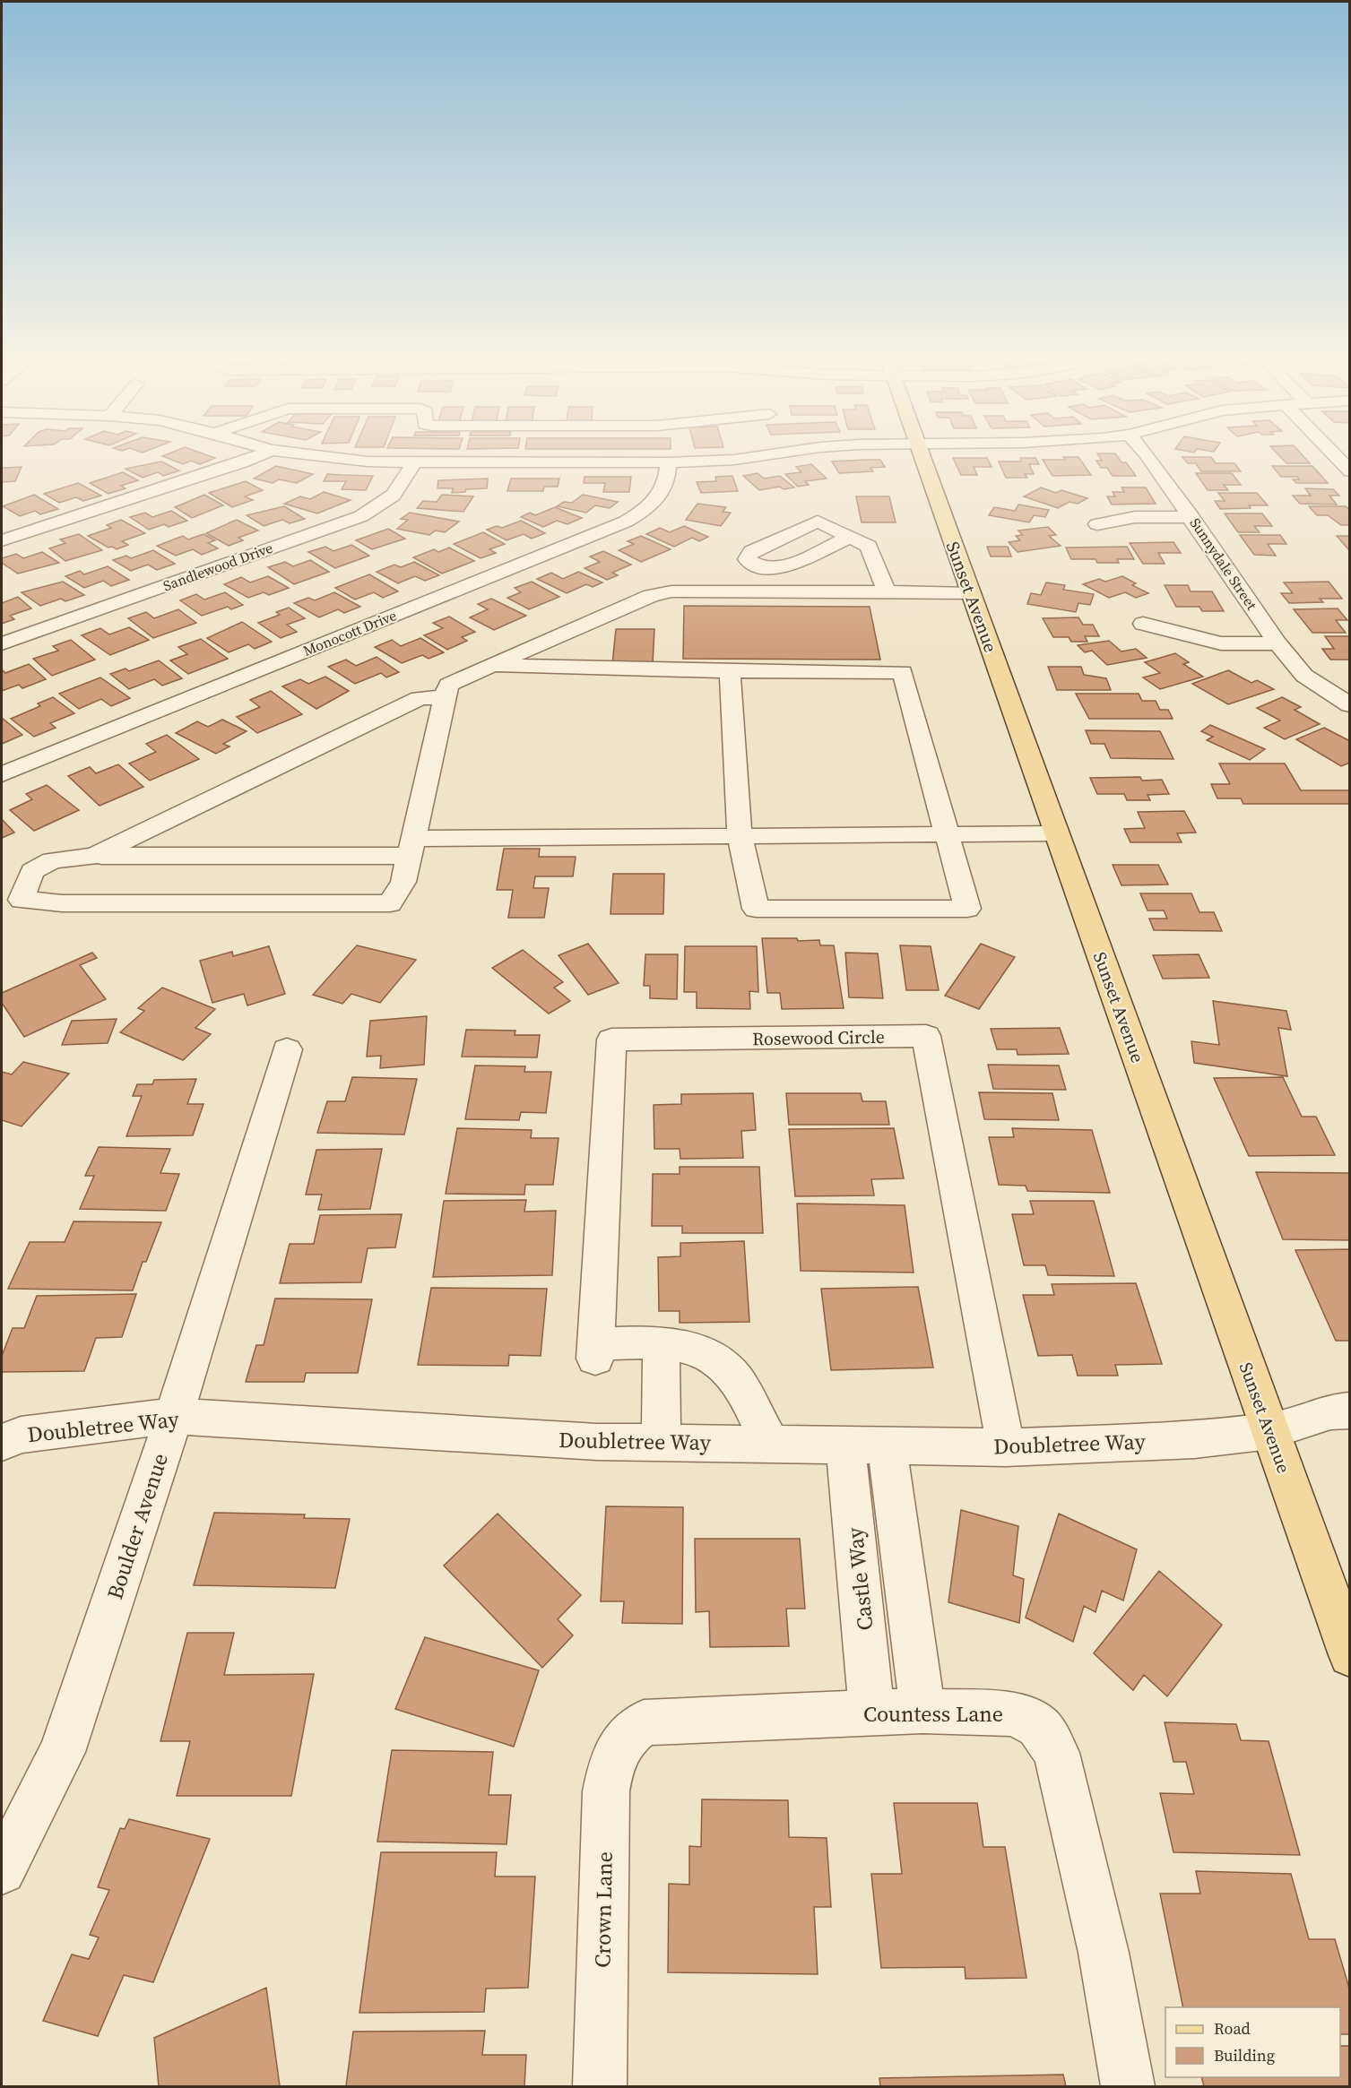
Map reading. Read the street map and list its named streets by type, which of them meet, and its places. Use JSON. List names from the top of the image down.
{
  "streets": {
    "main road": ["Sunset Avenue"],
    "street": [
      "Sunnydale Street",
      "Sandlewood Drive",
      "Monocott Drive",
      "Rosewood Circle",
      "Doubletree Way",
      "Boulder Avenue",
      "Castle Way",
      "Countess Lane",
      "Crown Lane"
    ]
  },
  "crossings": [
    ["Sunset Avenue", "Doubletree Way"],
    ["Rosewood Circle", "Doubletree Way"],
    ["Doubletree Way", "Boulder Avenue"],
    ["Doubletree Way", "Castle Way"],
    ["Castle Way", "Countess Lane"],
    ["Countess Lane", "Crown Lane"]
  ],
  "legend": ["Road", "Building"]
}
